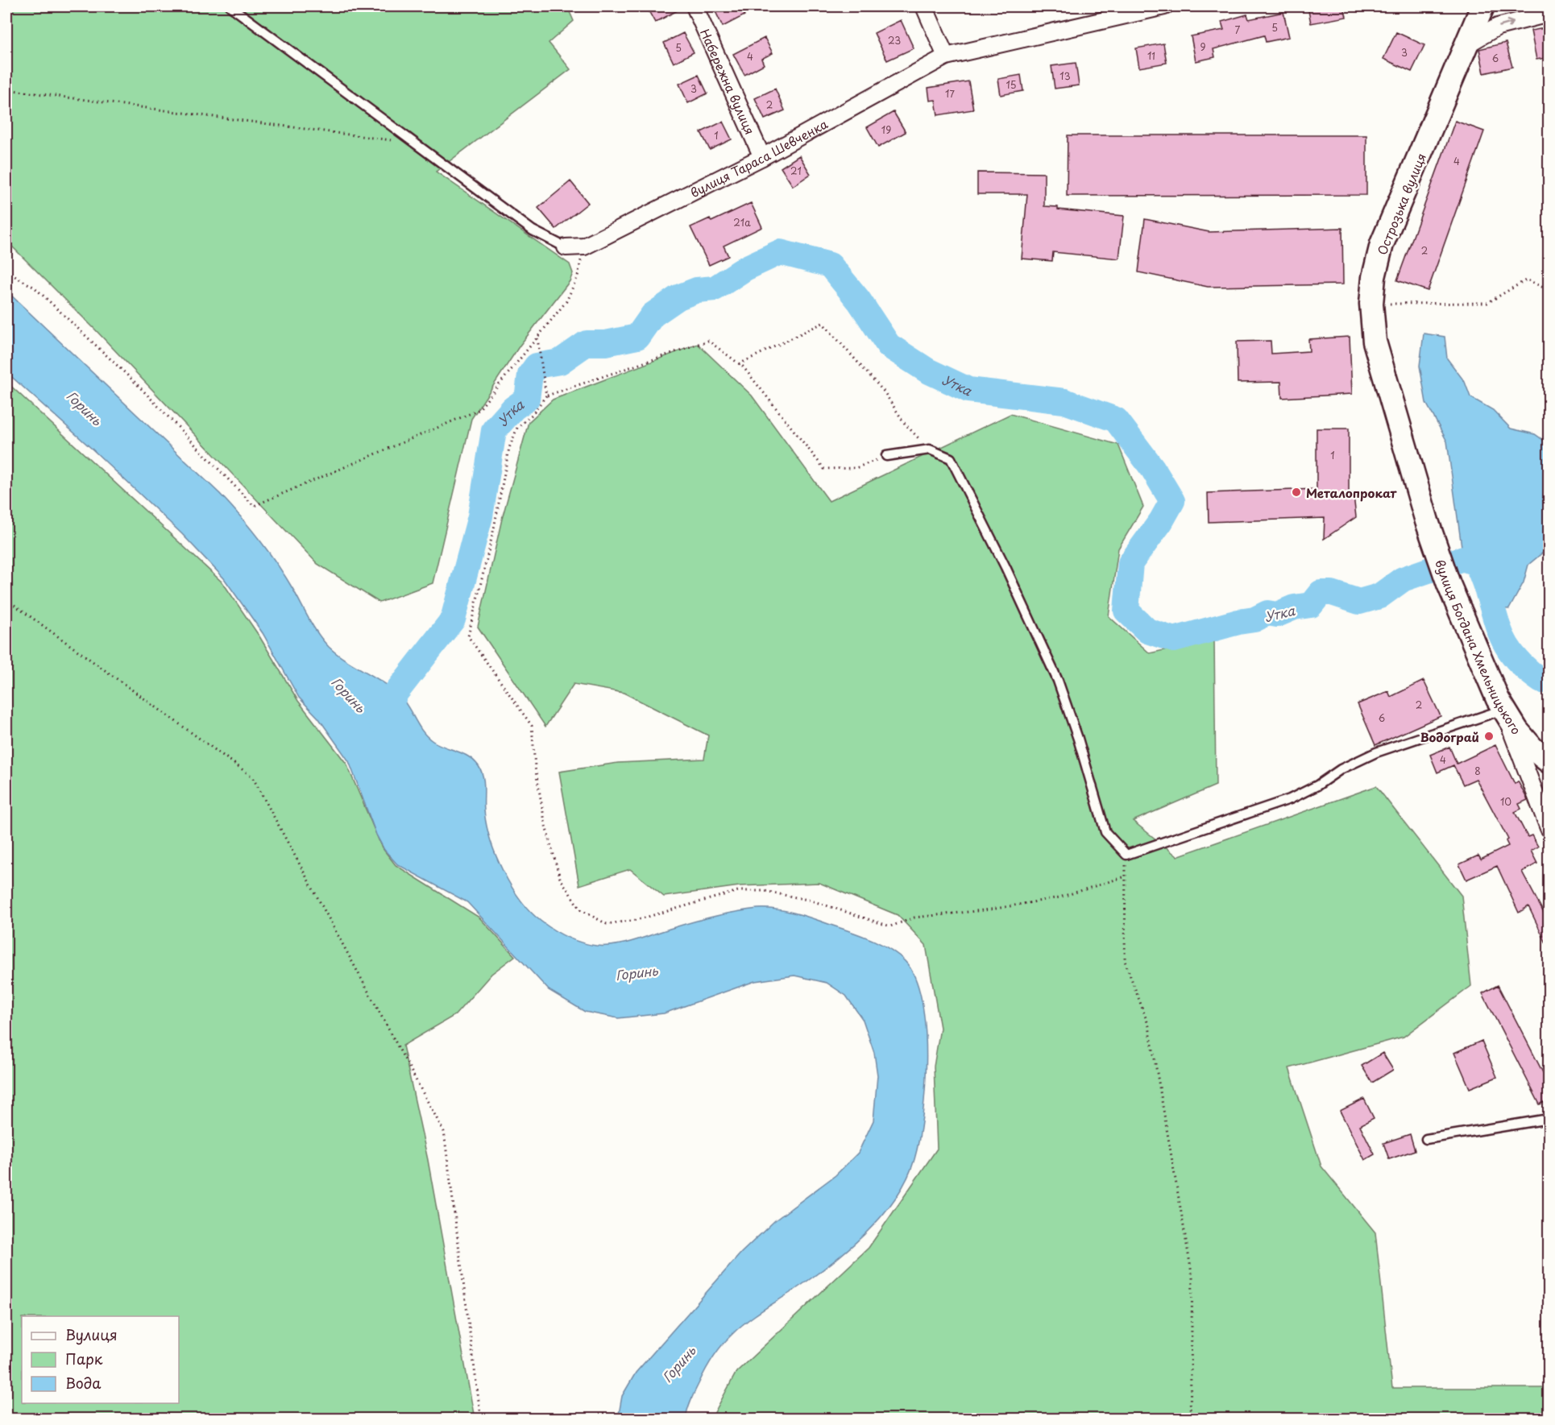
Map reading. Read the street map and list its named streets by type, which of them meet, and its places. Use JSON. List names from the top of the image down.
{
  "streets": {
    "main road": ["Острозька вулиця", "вулиця Богдана Хмельницького"],
    "street": ["Набережна вулиця", "вулиця Тараса Шевченка"]
  },
  "crossings": [
    ["Набережна вулиця", "вулиця Тараса Шевченка"],
    ["Острозька вулиця", "вулиця Богдана Хмельницького"]
  ],
  "water": ["Утка", "Горинь"],
  "places": ["Металопрокат", "Водограй"],
  "house_numbers": [
    "5",
    "7",
    "23",
    "9",
    "5",
    "3",
    "11",
    "4",
    "6",
    "13",
    "15",
    "3",
    "17",
    "2",
    "19",
    "1",
    "4",
    "21",
    "21а",
    "2",
    "1",
    "2",
    "6",
    "4",
    "8",
    "10"
  ],
  "legend": ["Вулиця", "Парк", "Вода"]
}
